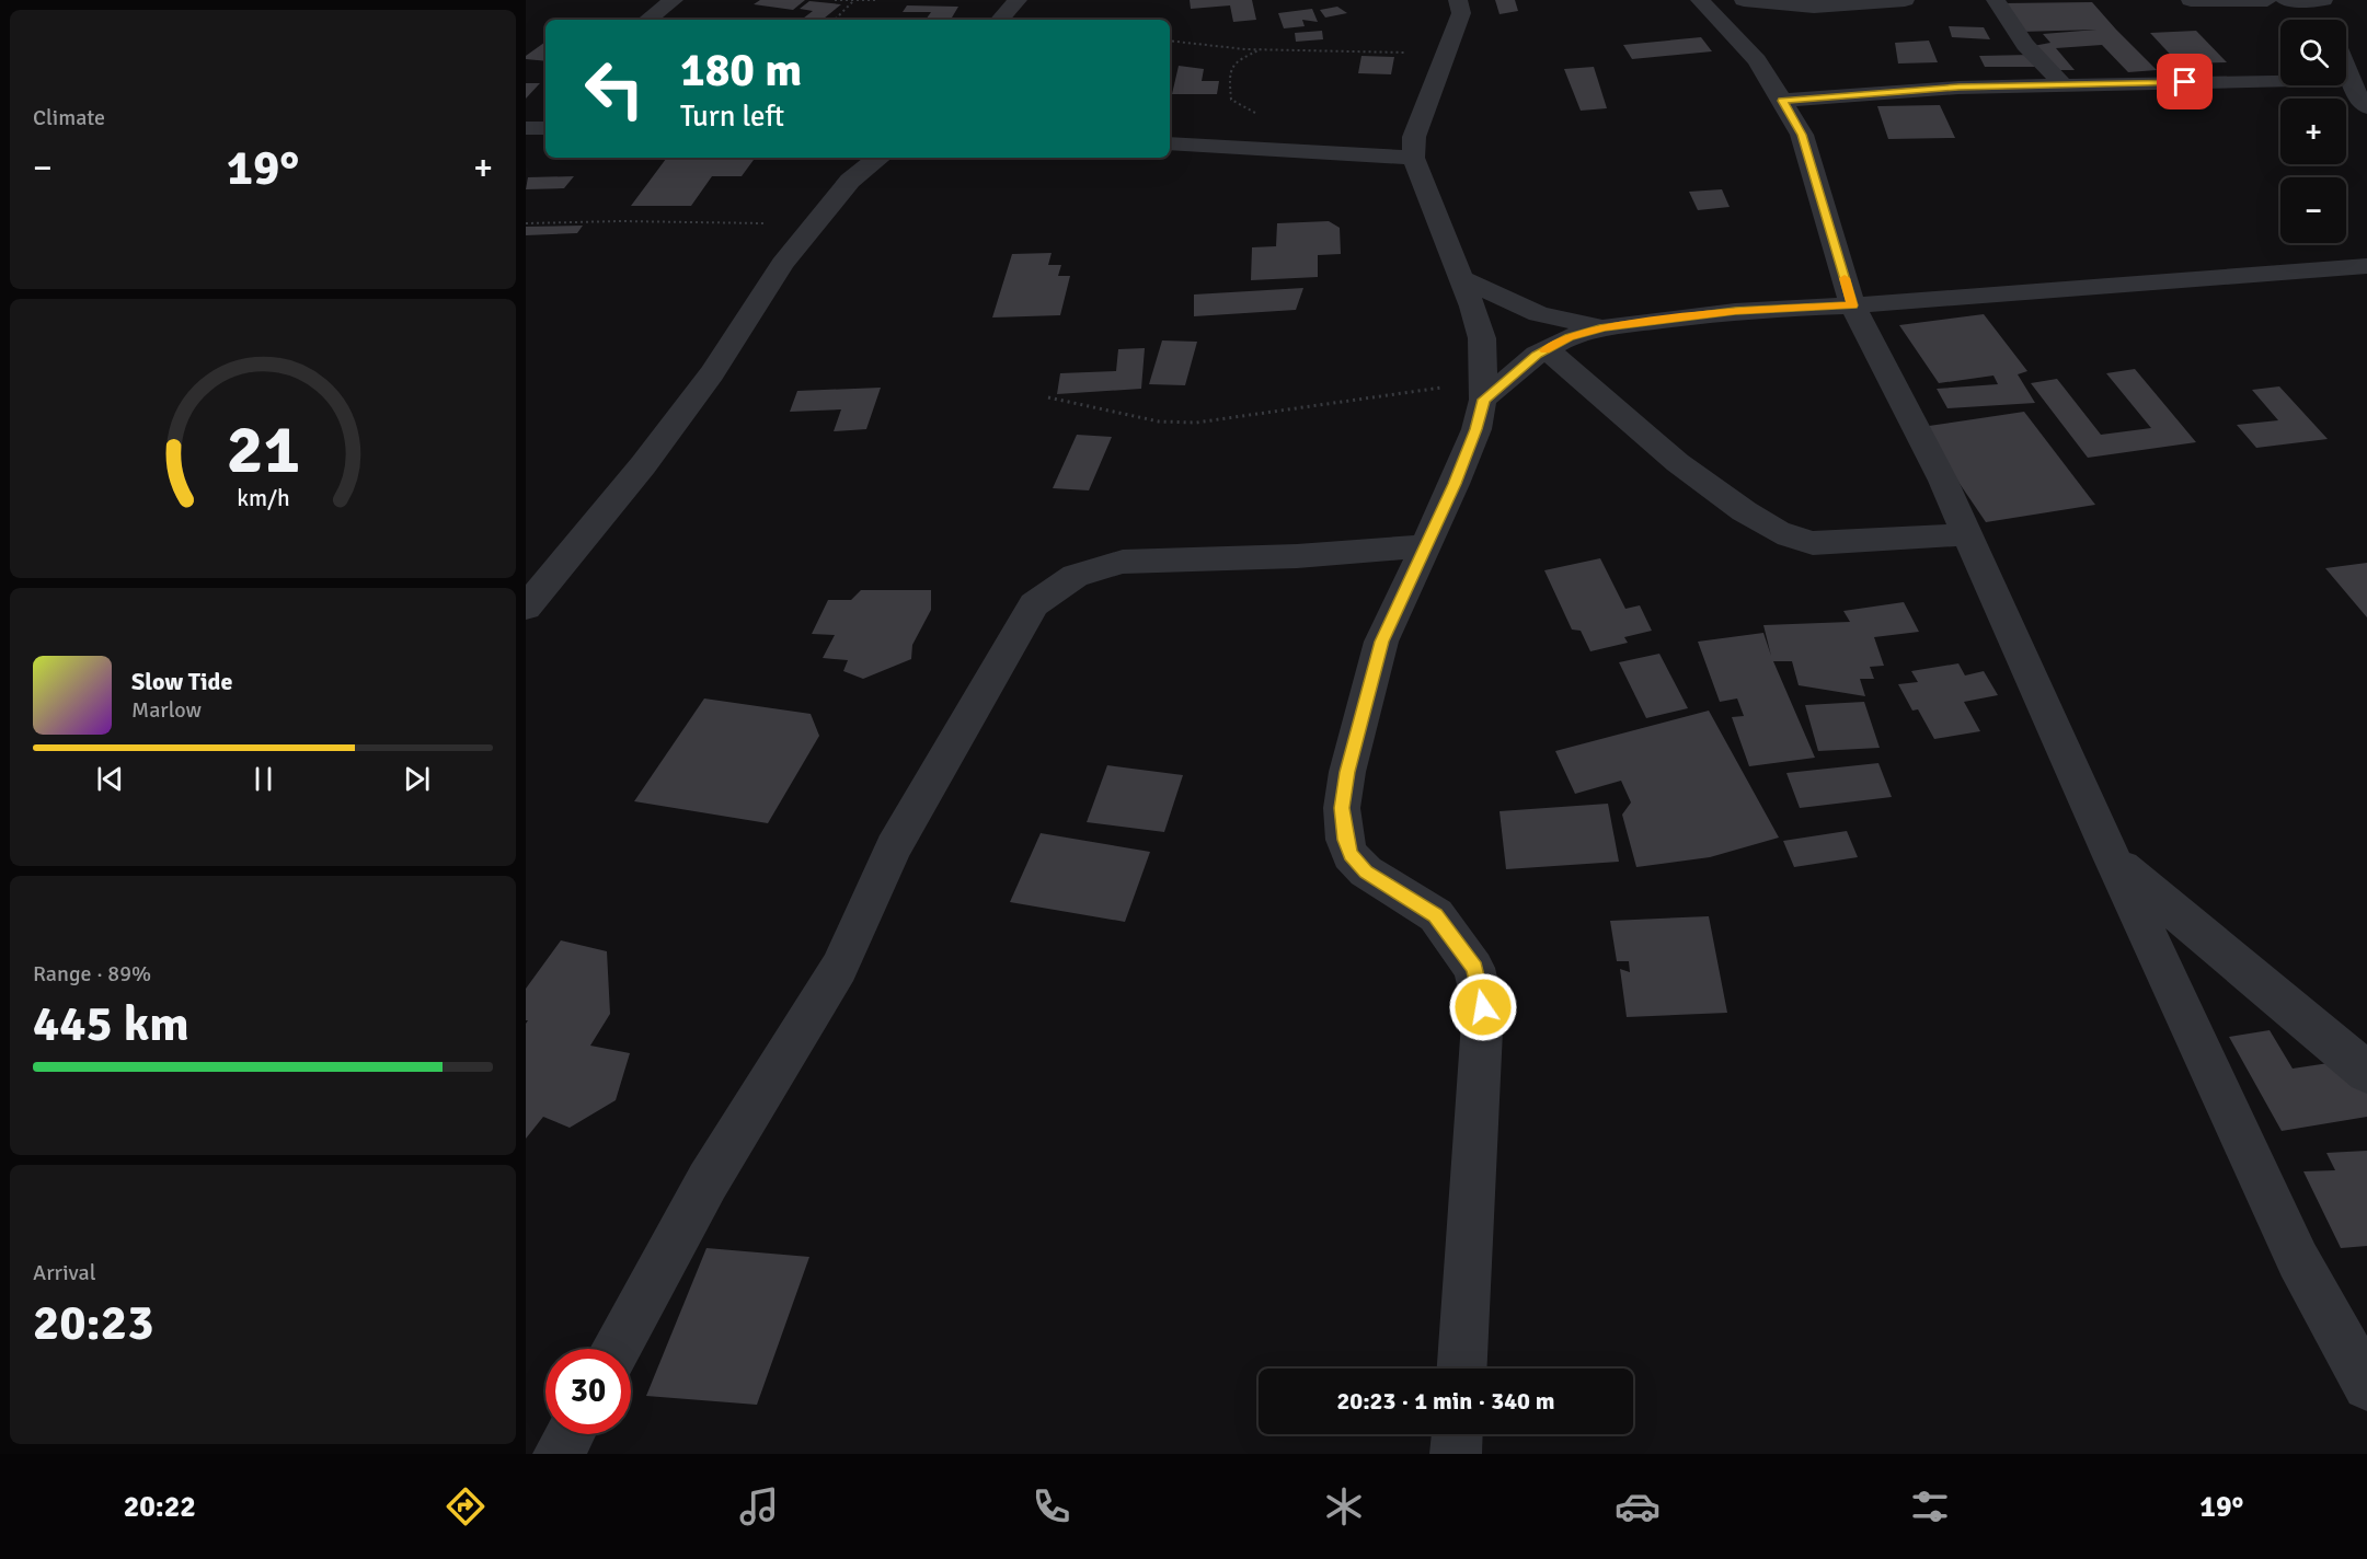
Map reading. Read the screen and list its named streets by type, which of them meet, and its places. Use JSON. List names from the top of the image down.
{
  "page": {
    "tile": [
      "Climate",
      ["Range · 89%", "445 km"],
      ["Arrival", "20:23"]
    ],
    "map_buttons": ["+", "−"],
    "turn": ["180 m", "Turn left"],
    "heat": ["−", "19°", "+"],
    "song": ["Slow Tide", "Marlow"],
    "limit": "30",
    "trip": "20:23 · 1 min · 340 m",
    "tabs": ["20:22", "19°"],
    "gauge": ["21", "km/h"]
  }
}
